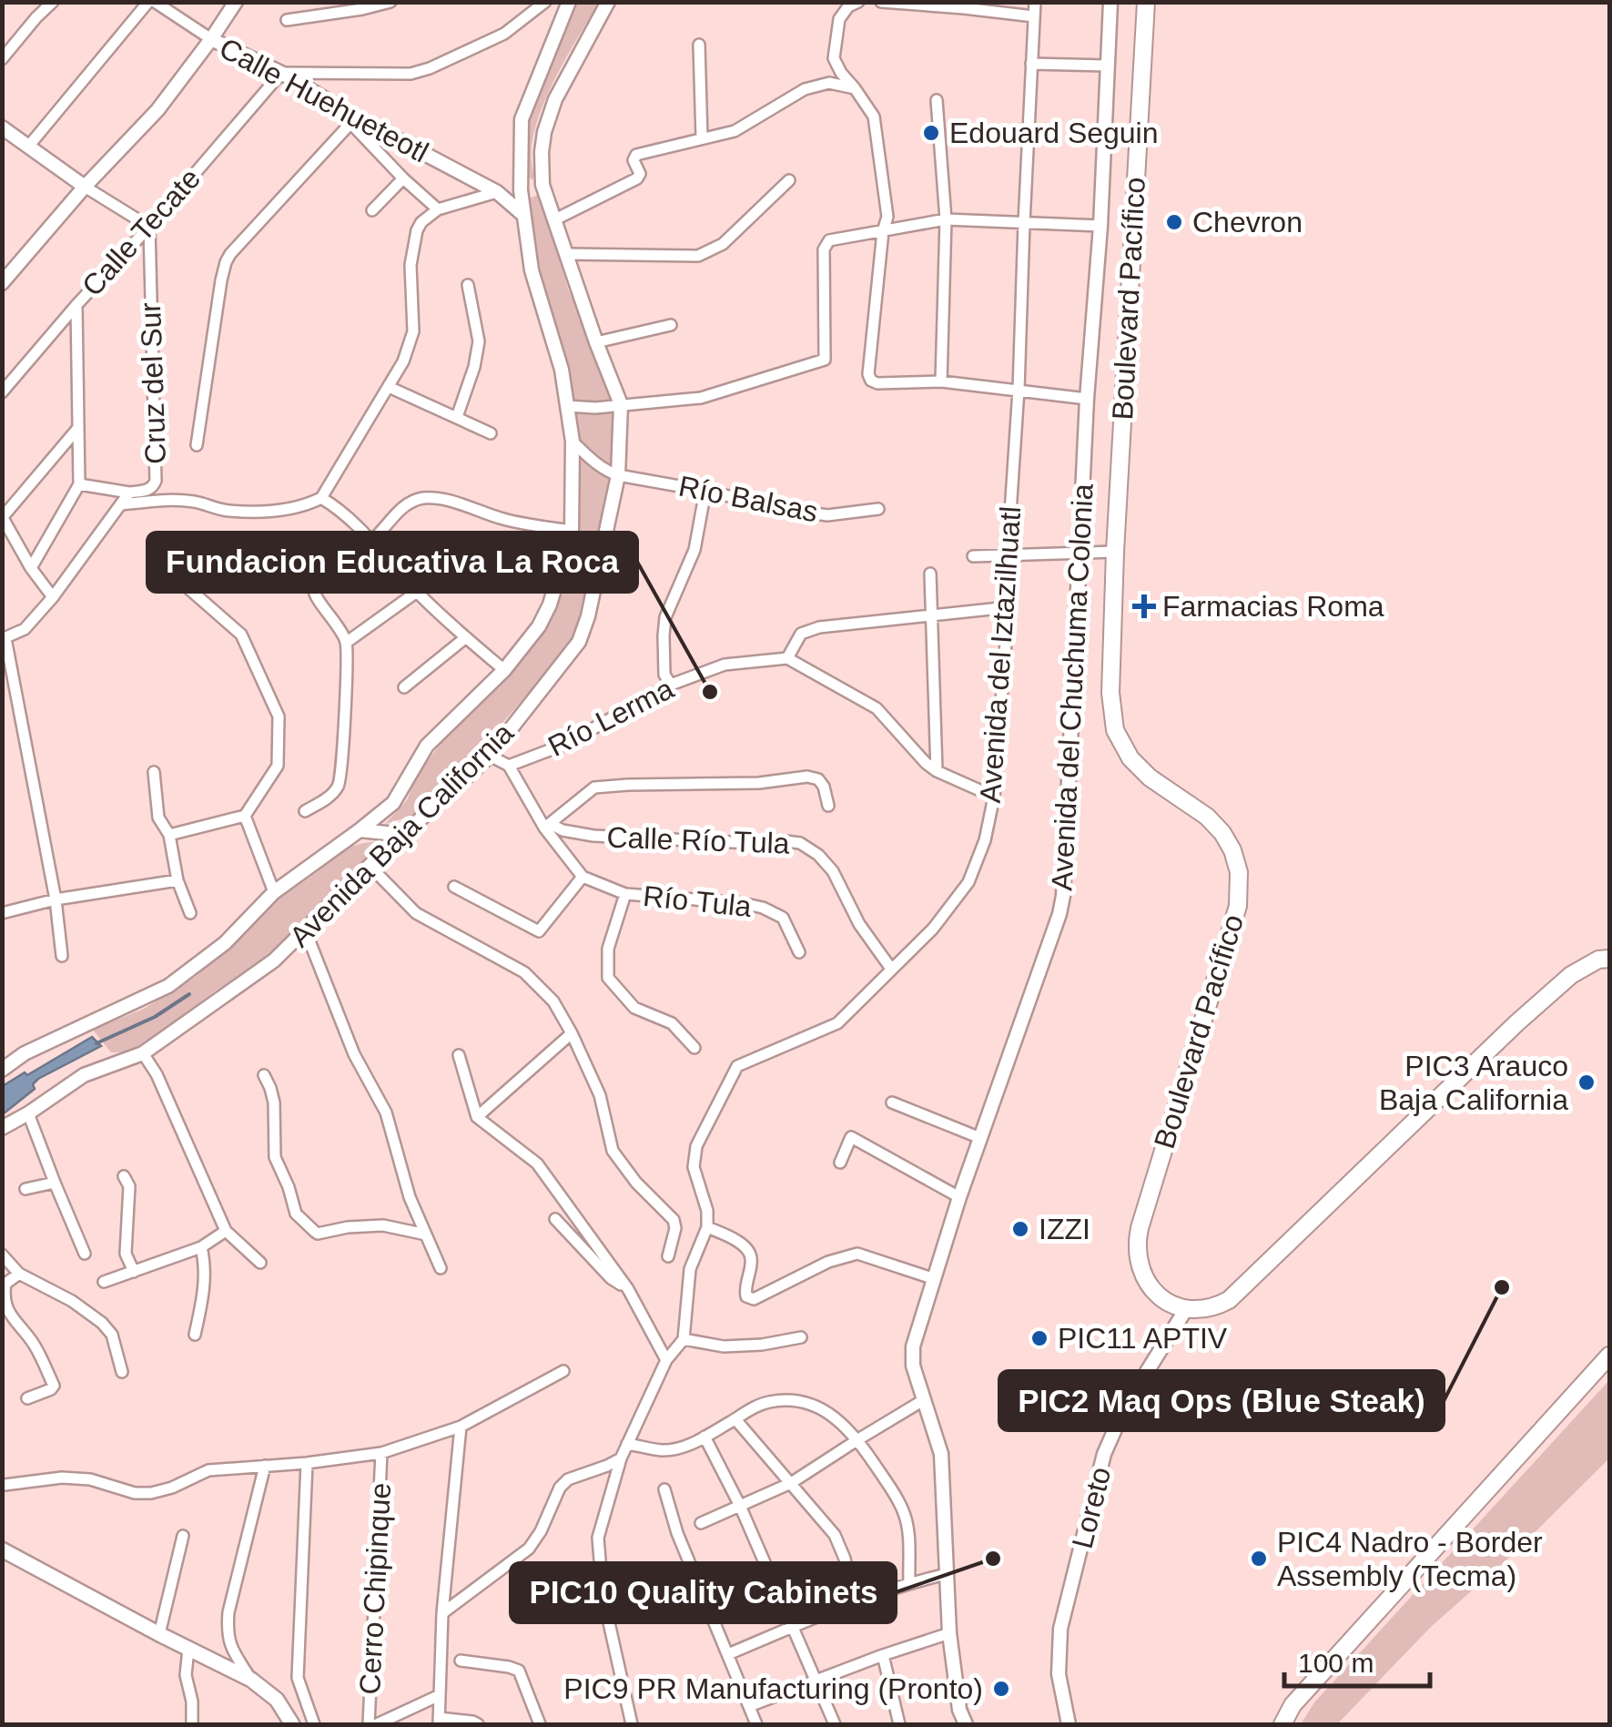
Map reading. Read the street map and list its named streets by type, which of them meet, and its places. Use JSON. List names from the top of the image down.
{
  "streets": {
    "main road": ["Boulevard Pacífico"],
    "street": [
      "Calle Huehueteotl",
      "Calle Tecate",
      "Cruz del Sur",
      "Río Balsas",
      "Avenida del Iztazilhuatl",
      "Avenida del Chuchuma Colonia",
      "Río Lerma",
      "Avenida Baja California",
      "Calle Río Tula",
      "Río Tula",
      "Loreto",
      "Cerro Chipinque"
    ]
  },
  "crossings": [
    ["Calle Huehueteotl", "Calle Tecate"],
    ["Calle Huehueteotl", "Avenida Baja California"],
    ["Calle Tecate", "Cruz del Sur"],
    ["Boulevard Pacífico", "Loreto"],
    ["Río Balsas", "Avenida Baja California"],
    ["Avenida del Iztazilhuatl", "Calle Río Tula"]
  ],
  "places": {
    "other": [
      "Edouard Seguin",
      "Chevron",
      "Fundacion Educativa La Roca",
      "PIC3 Arauco Baja California",
      "IZZI",
      "PIC2 Maq Ops (Blue Steak)",
      "PIC11 APTIV",
      "PIC10 Quality Cabinets",
      "PIC4 Nadro - Border Assembly (Tecma)",
      "PIC9 PR Manufacturing (Pronto)"
    ],
    "health": ["Farmacias Roma"]
  },
  "scale_bar": "100 m"
}
